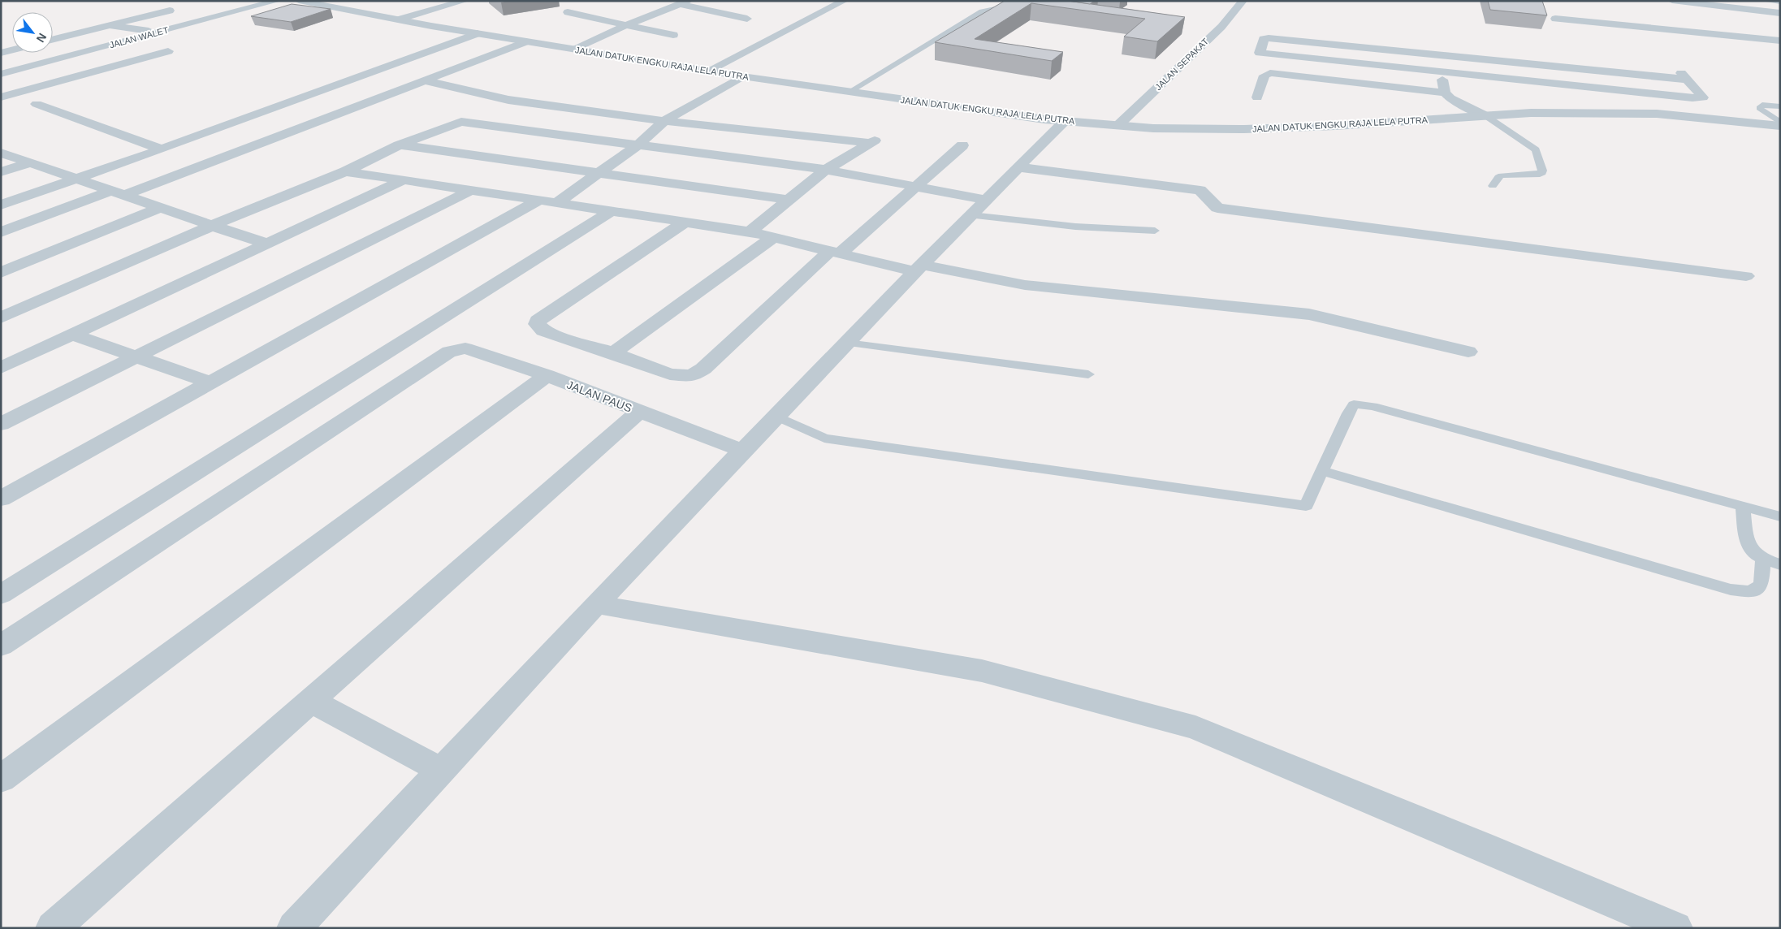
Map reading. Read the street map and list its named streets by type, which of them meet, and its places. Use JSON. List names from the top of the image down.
{
  "streets": {
    "street": [
      "JALAN WALET",
      "JALAN DATUK ENGKU RAJA LELA PUTRA",
      "JALAN SEPAKAT",
      "JALAN PAUS"
    ]
  },
  "crossings": [
    ["JALAN DATUK ENGKU RAJA LELA PUTRA", "JALAN SEPAKAT"]
  ],
  "north": "bottom right"
}
